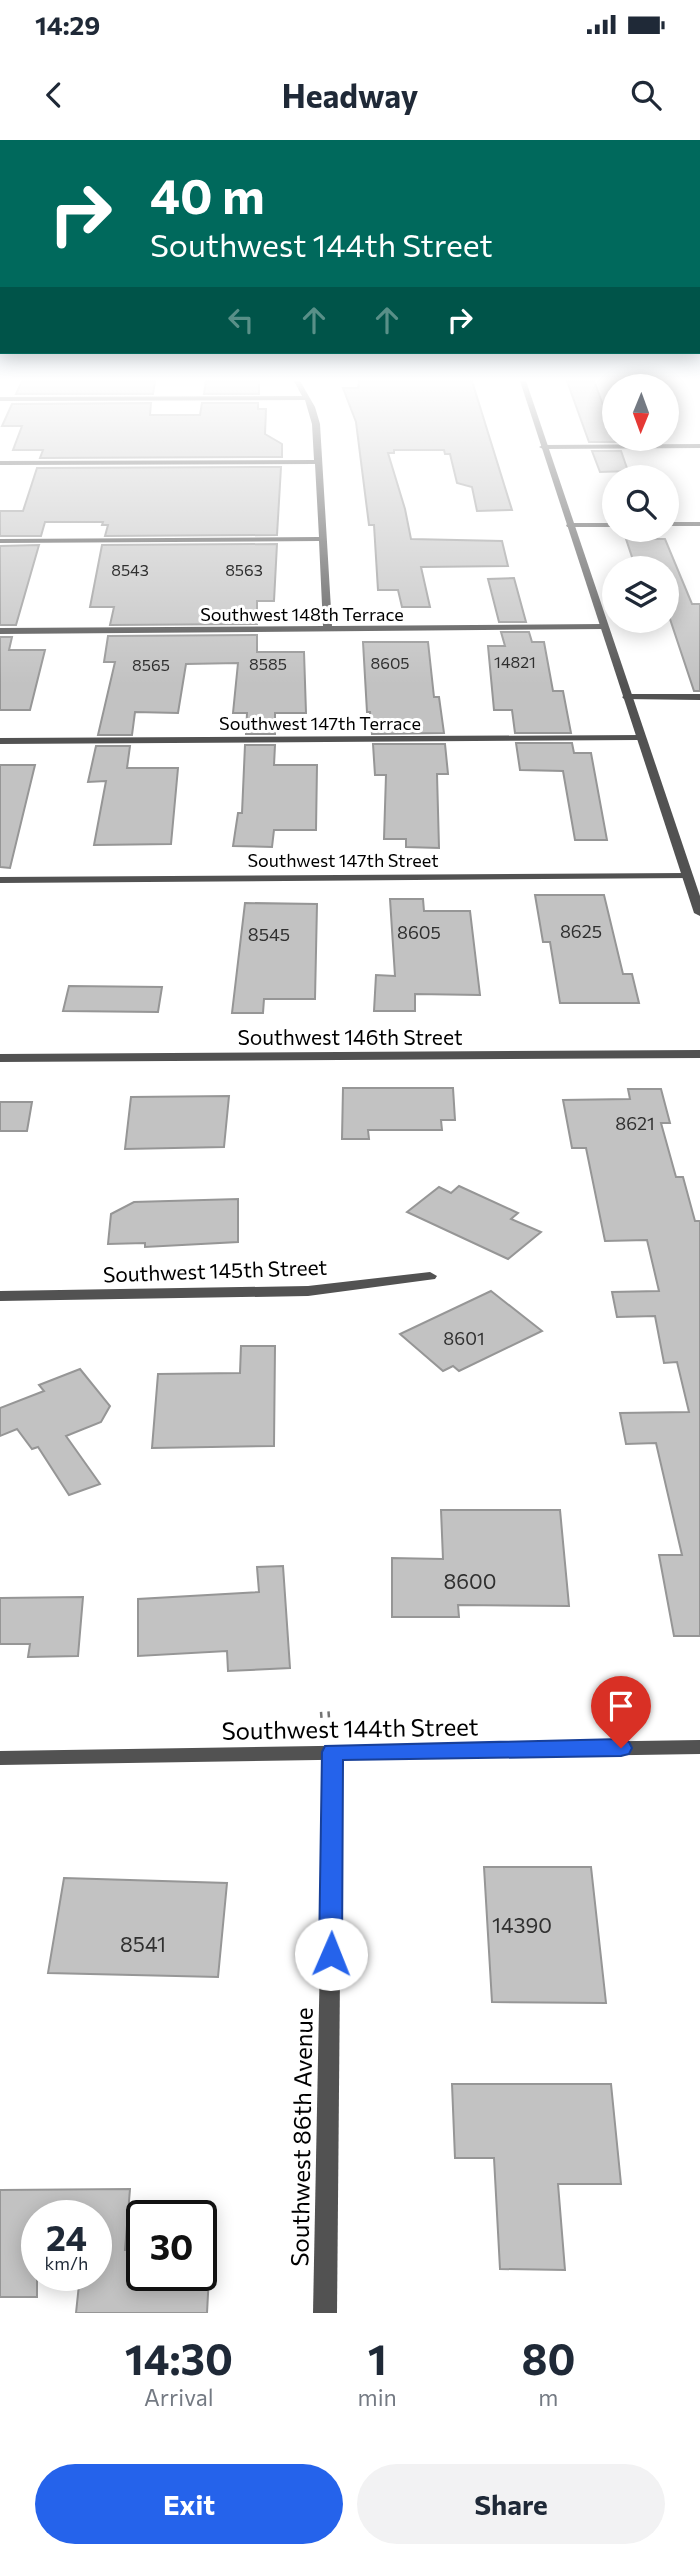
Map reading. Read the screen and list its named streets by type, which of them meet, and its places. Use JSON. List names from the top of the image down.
{
  "streets": {
    "street": [
      "Southwest 148th Terrace",
      "Southwest 147th Terrace",
      "Southwest 147th Street",
      "Southwest 146th Street",
      "Southwest 145th Street",
      "Southwest 144th Street",
      "Southwest 86th Avenue"
    ]
  },
  "crossings": [
    ["Southwest 144th Street", "Southwest 86th Avenue"]
  ],
  "house_numbers": [
    "8543",
    "8563",
    "14821",
    "8605",
    "8585",
    "8565",
    "8625",
    "8605",
    "8545",
    "8621",
    "8601",
    "8600",
    "14390",
    "8541"
  ],
  "north": "bottom",
  "page": {
    "status": "14:29",
    "header": "Headway",
    "turn": ["40 m", "Southwest 144th Street"],
    "speed": "24 km/h",
    "limit": "30",
    "eta": [
      "14:30",
      "Arrival",
      "1",
      "min",
      "80",
      "m"
    ],
    "buttons": ["Exit", "Share"]
  }
}
